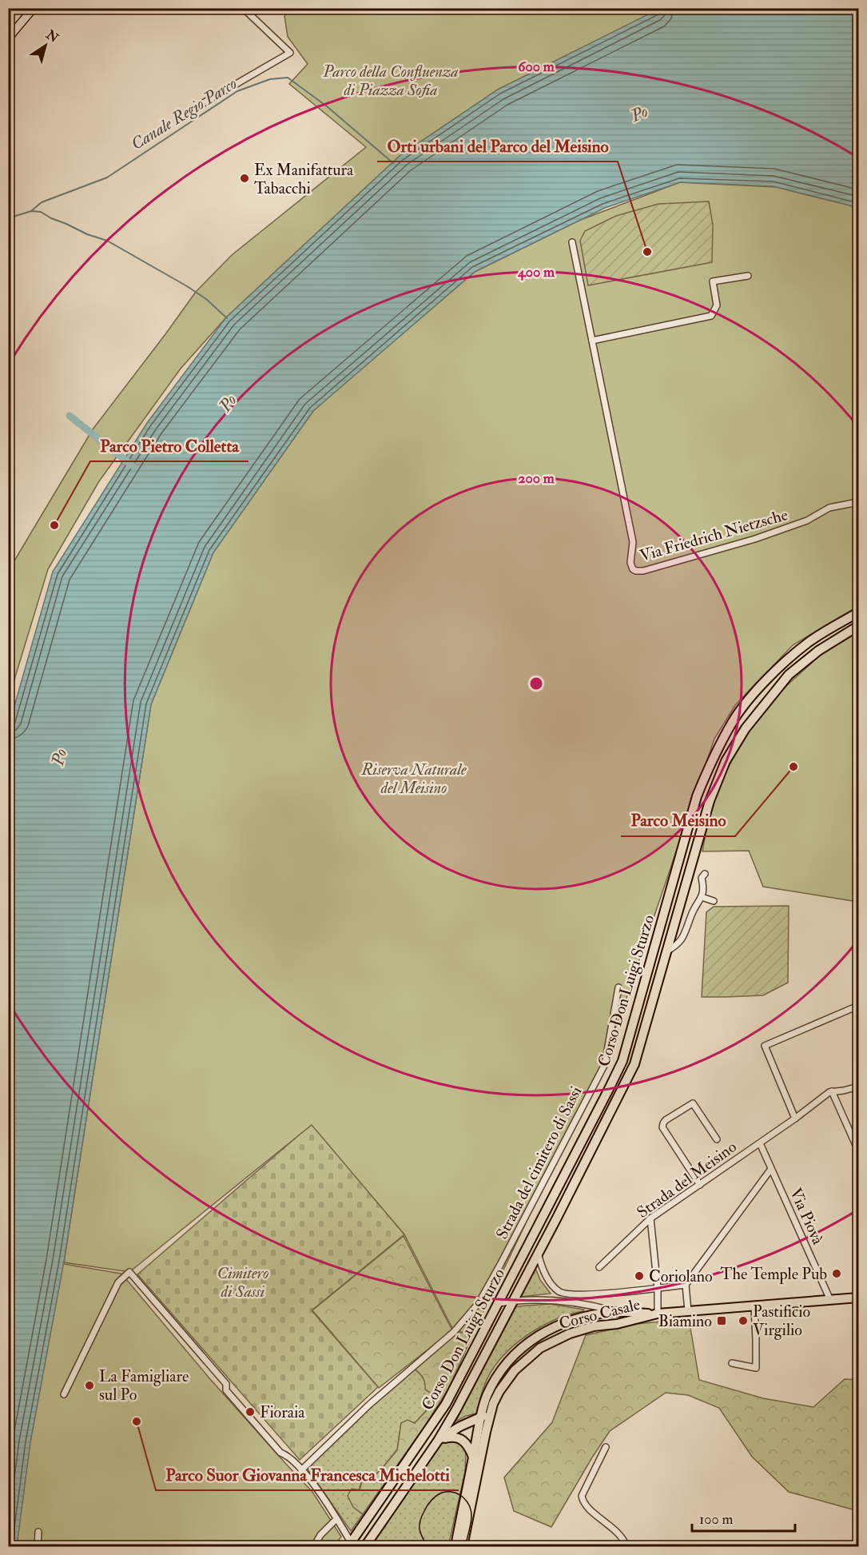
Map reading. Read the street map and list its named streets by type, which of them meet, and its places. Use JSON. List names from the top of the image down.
{
  "streets": {
    "main road": ["Corso Don Luigi Sturzo", "Corso Casale"],
    "street": [
      "Via Friedrich Nietzsche",
      "Strada del cimitero di Sassi",
      "Strada del Meisino",
      "Via Piovà"
    ]
  },
  "crossings": [
    ["Corso Don Luigi Sturzo", "Corso Casale"],
    ["Strada del Meisino", "Via Piovà"],
    ["Via Piovà", "Corso Casale"]
  ],
  "water": ["Canale Regio Parco", "Po"],
  "parks": ["Parco della Confluenza di Piazza Sofia", "Riserva Naturale del Meisino", "Cimitero di Sassi"],
  "places": {
    "other": [
      "Ex Manifattura Tabacchi",
      "Orti urbani del Parco del Meisino",
      "Parco Pietro Colletta",
      "Parco Meisino",
      "The Temple Pub",
      "Coriolano",
      "Pastificio Virgilio",
      "La Famigliare sul Po",
      "Fioraia",
      "Parco Suor Giovanna Francesca Michelotti"
    ],
    "transit": ["Biamino"]
  },
  "scale_bar": "100 m",
  "north": "top right",
  "rings": ["600 m", "400 m", "200 m"]
}
